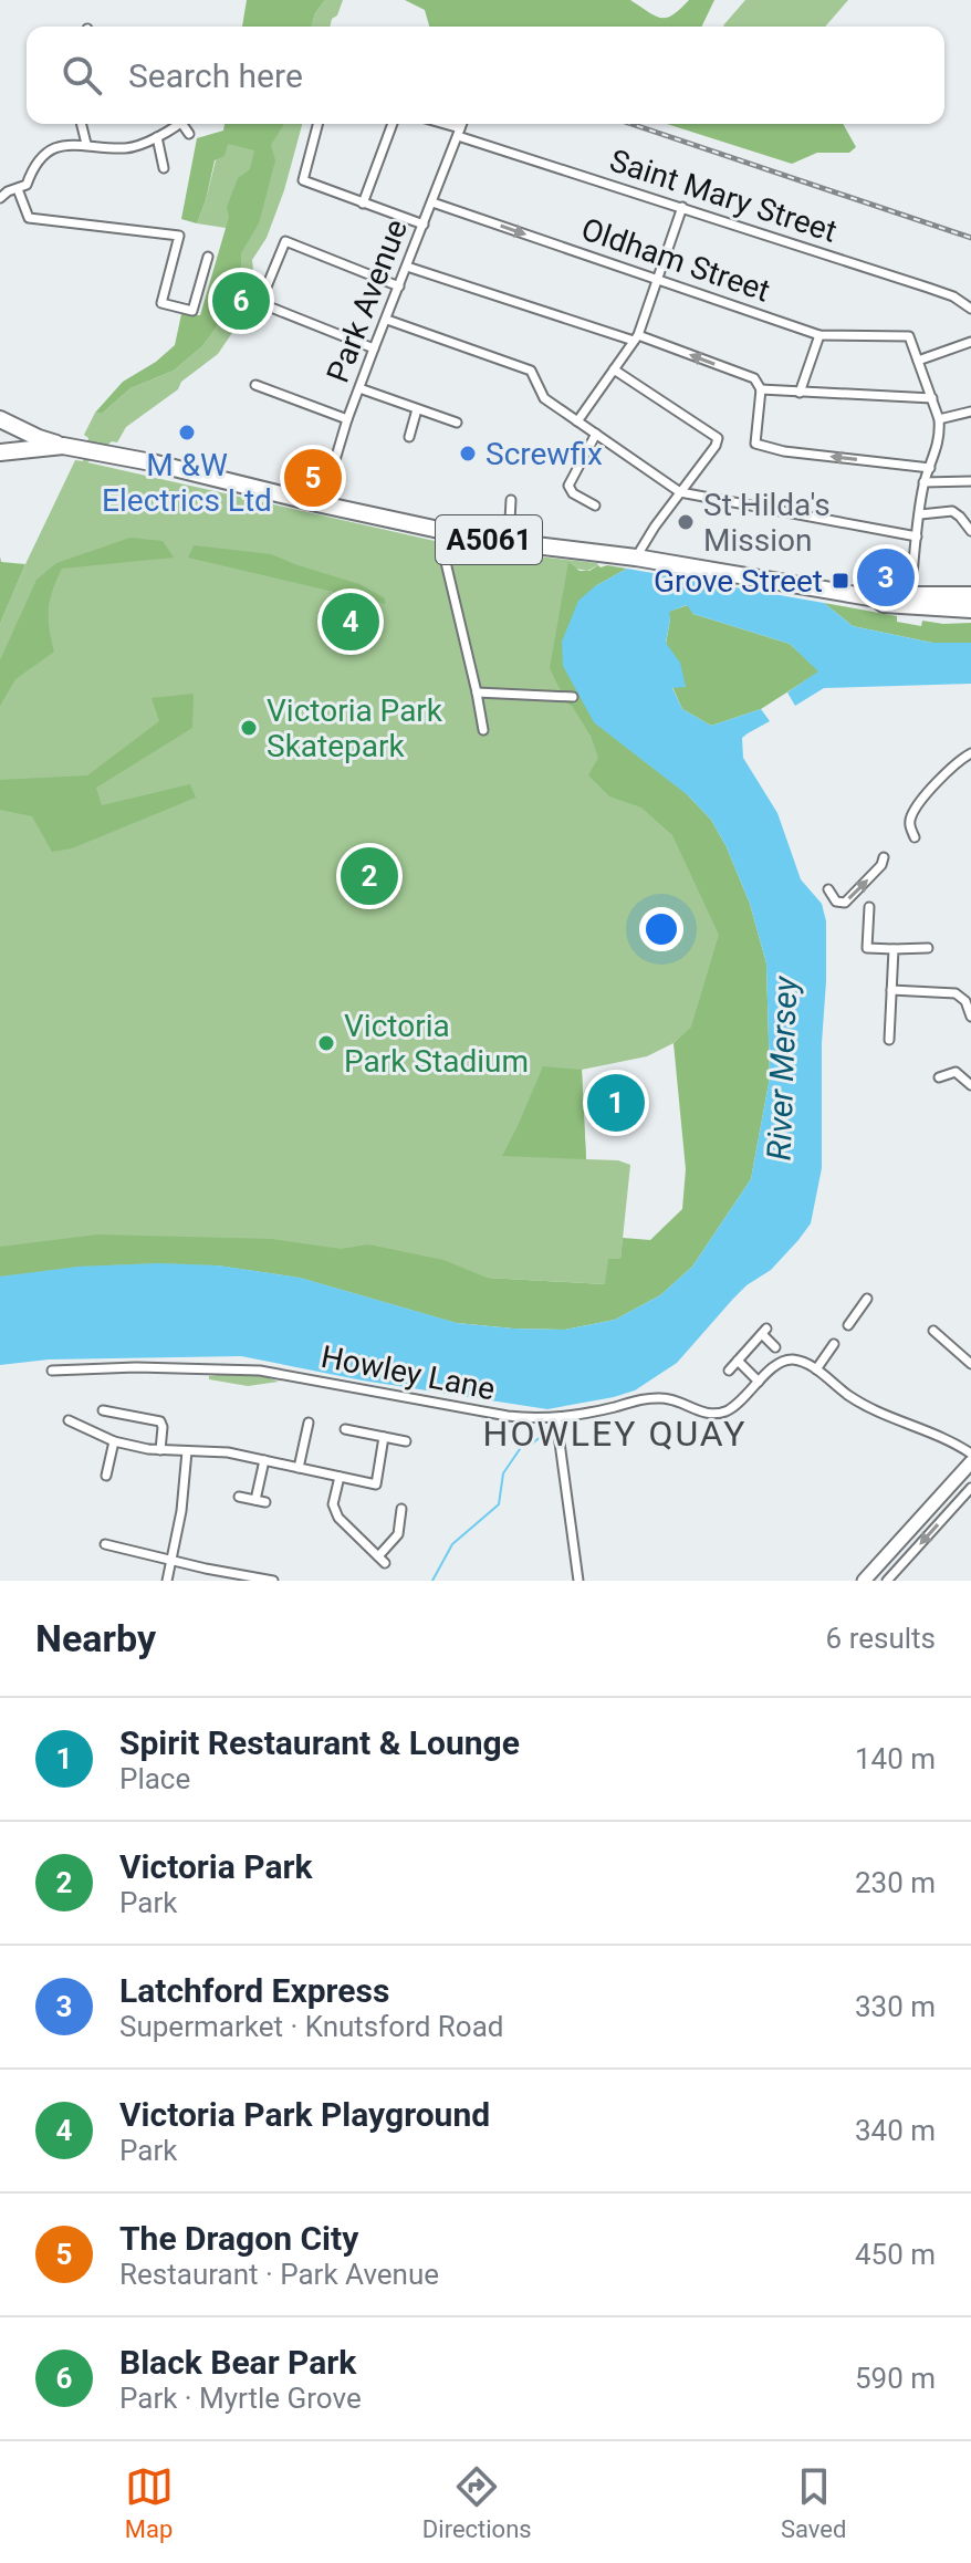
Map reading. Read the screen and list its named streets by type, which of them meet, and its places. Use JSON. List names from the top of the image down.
{
  "streets": {
    "highway": ["A5061"],
    "street": [
      "Saint Mary Street",
      "Oldham Street",
      "Park Avenue",
      "Howley Lane"
    ]
  },
  "crossings": [
    ["Saint Mary Street", "Park Avenue"],
    ["Oldham Street", "Park Avenue"],
    ["Park Avenue", "A5061"]
  ],
  "districts": ["HOWLEY QUAY"],
  "water": ["River Mersey"],
  "places": {
    "other": [
      "M &W Electrics Ltd",
      "Screwfix",
      "St Hilda's Mission",
      "Victoria Park Skatepark",
      "Victoria Park Stadium"
    ],
    "transit": ["Grove Street"]
  },
  "page": {
    "search": "Search here",
    "pins": [
      "6",
      "5",
      "3",
      "4",
      "2",
      "1"
    ],
    "heading": ["Nearby", "6 results"],
    "list": [
      {
        "mark": "1",
        "name": "Spirit Restaurant & Lounge",
        "note": "Place",
        "value": "140 m"
      },
      {
        "mark": "2",
        "name": "Victoria Park",
        "note": "Park",
        "value": "230 m"
      },
      {
        "mark": "3",
        "name": "Latchford Express",
        "note": "Supermarket · Knutsford Road",
        "value": "330 m"
      },
      {
        "mark": "4",
        "name": "Victoria Park Playground",
        "note": "Park",
        "value": "340 m"
      },
      {
        "mark": "5",
        "name": "The Dragon City",
        "note": "Restaurant · Park Avenue",
        "value": "450 m"
      },
      {
        "mark": "6",
        "name": "Black Bear Park",
        "note": "Park · Myrtle Grove",
        "value": "590 m"
      }
    ],
    "nav": ["Map", "Directions", "Saved"]
  }
}
